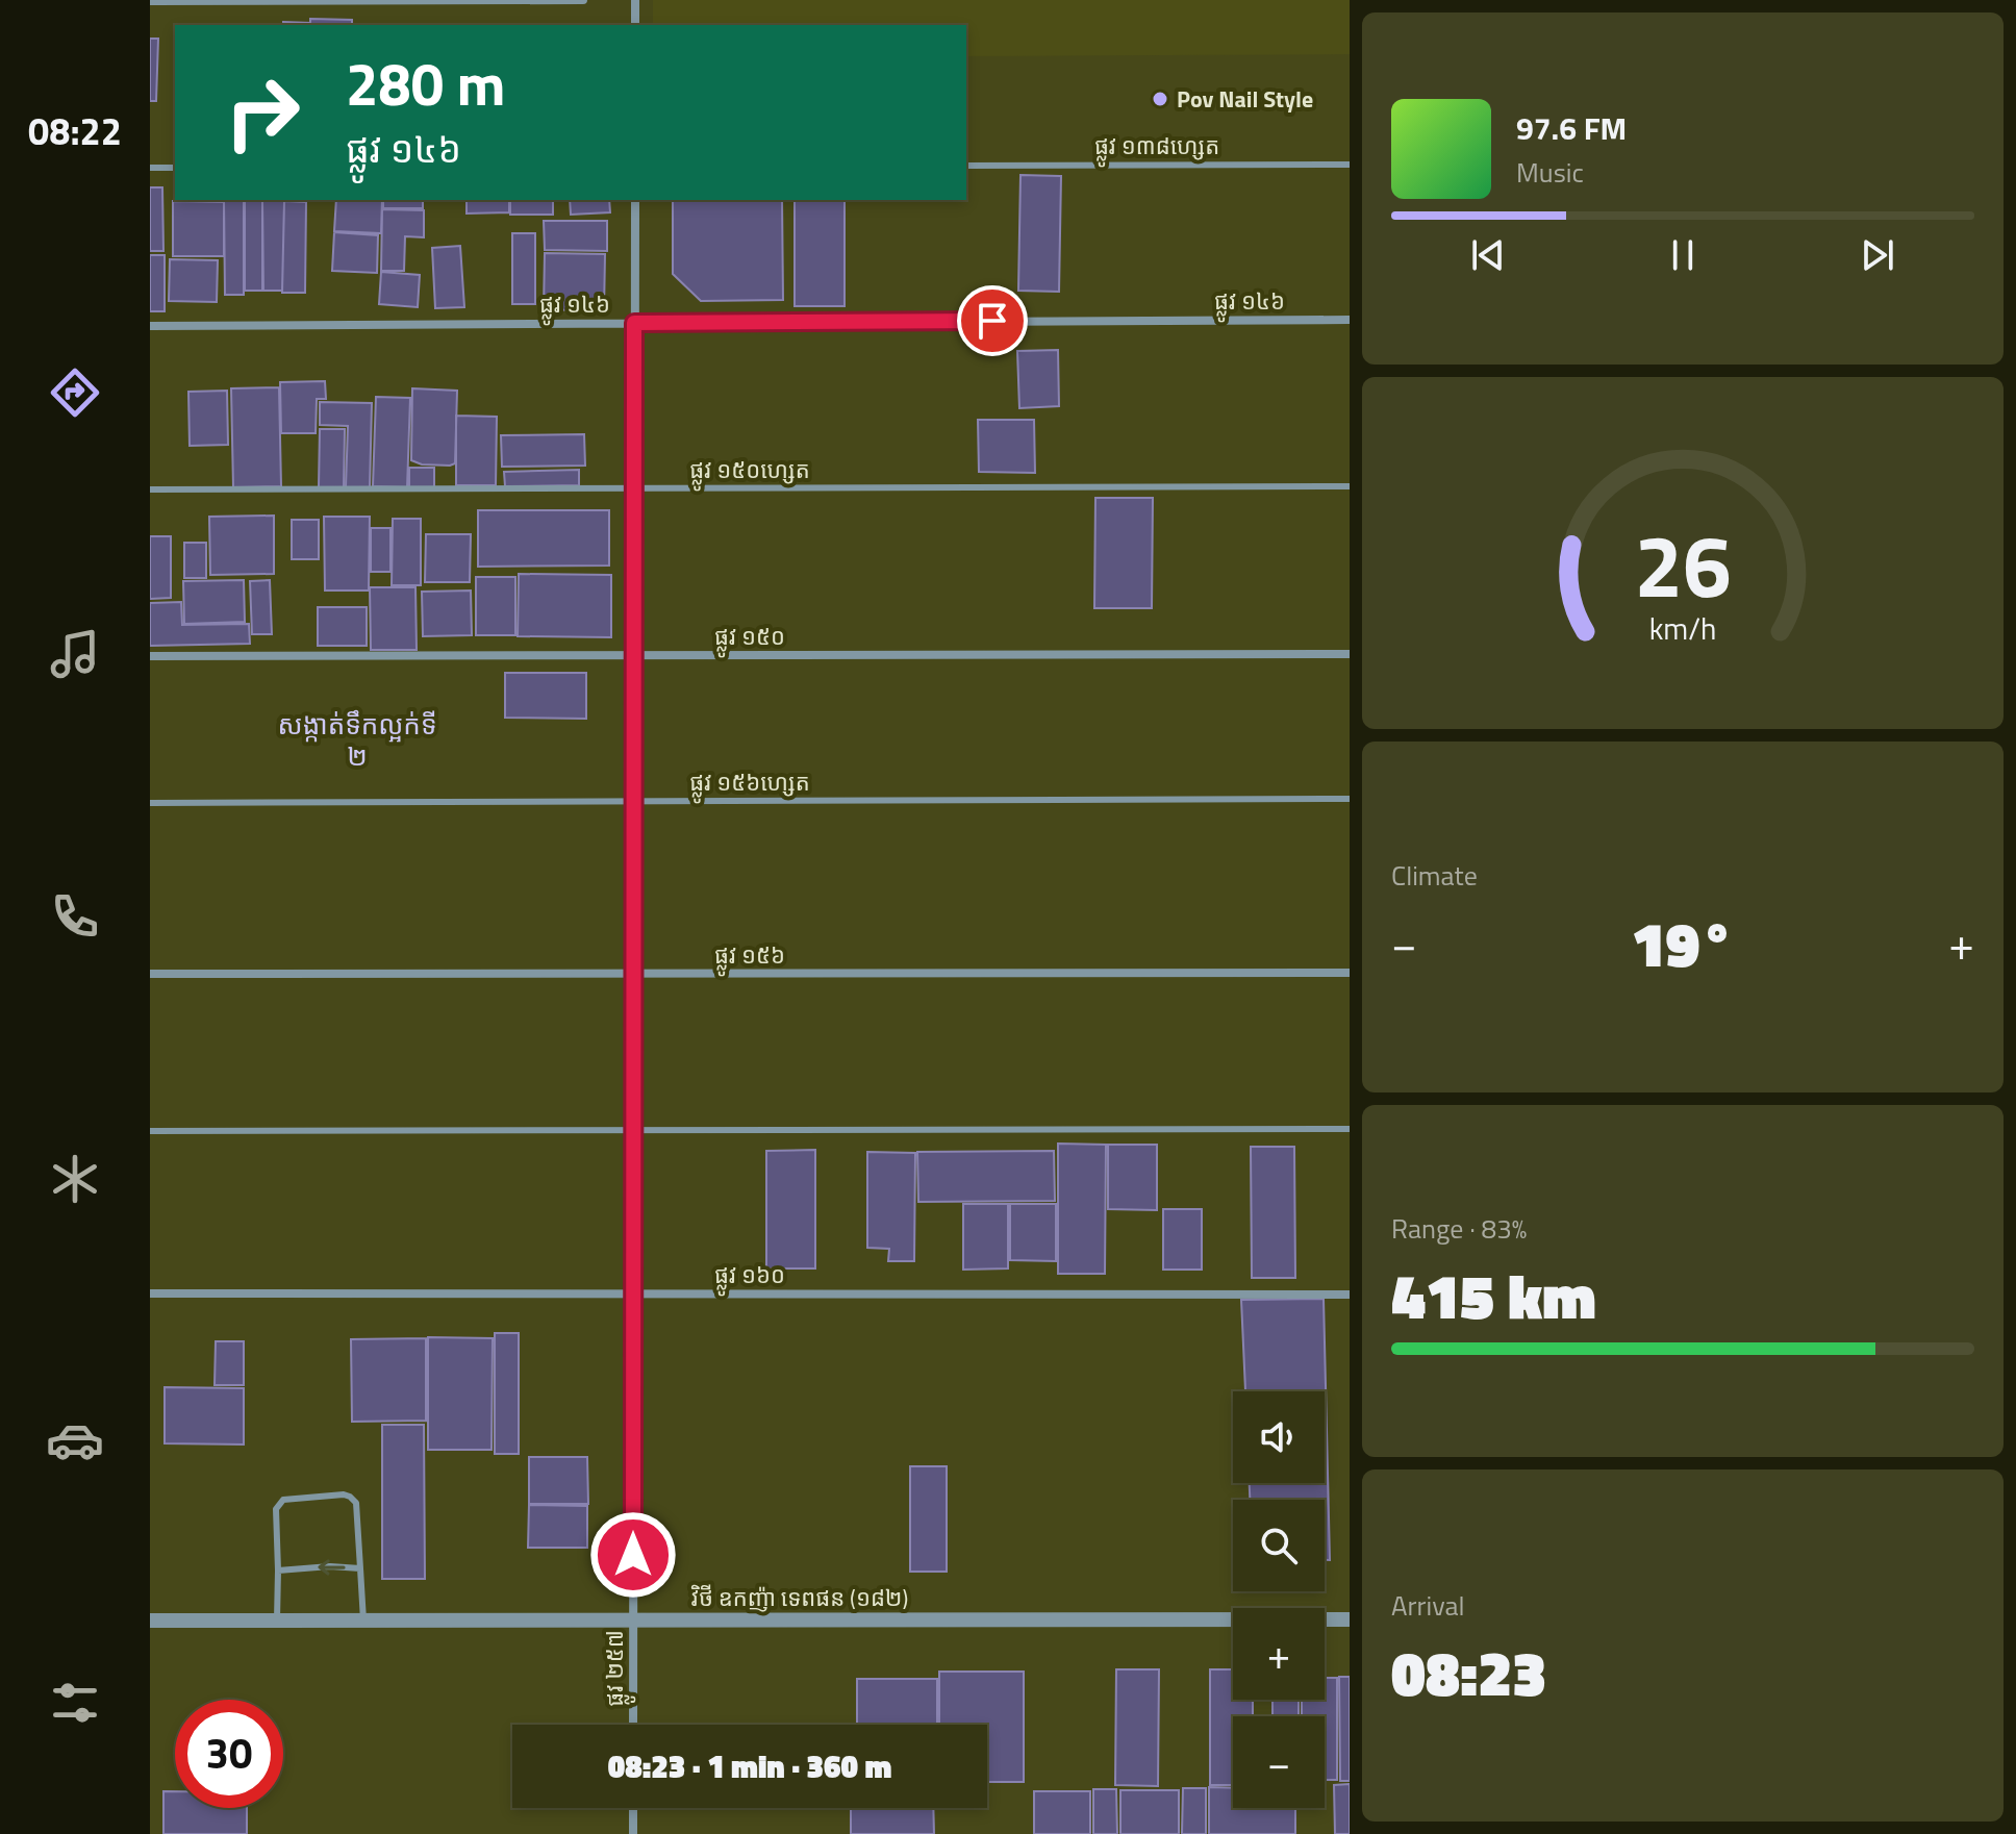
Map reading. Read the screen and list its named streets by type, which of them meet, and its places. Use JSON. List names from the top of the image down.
{
  "streets": {
    "street": [
      "ផ្លូវ ១៤៦",
      "ផ្លូវ ១៥០",
      "ផ្លូវ ១៥៦",
      "ផ្លូវ ១៦០",
      "វិថី ឧកញ៉ា ទេពផន (១៨២)",
      "ផ្លូវ ២៥៧"
    ],
    "lane": ["ផ្លូវ ១៣៨ហ្សេត", "ផ្លូវ ១៥០ហ្សេត", "ផ្លូវ ១៥៦ហ្សេត"]
  },
  "crossings": [
    ["ផ្លូវ ១៤៦", "ផ្លូវ ២៥៧"],
    ["ផ្លូវ ១៥០ហ្សេត", "ផ្លូវ ២៥៧"],
    ["ផ្លូវ ១៥០", "ផ្លូវ ២៥៧"],
    ["ផ្លូវ ១៥៦ហ្សេត", "ផ្លូវ ២៥៧"],
    ["ផ្លូវ ១៥៦", "ផ្លូវ ២៥៧"],
    ["ផ្លូវ ១៦០", "ផ្លូវ ២៥៧"],
    ["វិថី ឧកញ៉ា ទេពផន (១៨២)", "ផ្លូវ ២៥៧"]
  ],
  "districts": ["សង្កាត់ទឹកល្អក់ទី ២"],
  "places": ["Pov Nail Style"],
  "page": {
    "tabs": "08:22",
    "turn": ["280 m", "ផ្លូវ ១៤៦"],
    "song": ["97.6 FM", "Music"],
    "tile": [
      "Climate",
      ["Range · 83%", "415 km"],
      ["Arrival", "08:23"]
    ],
    "heat": ["−", "19°", "+"],
    "map_buttons": ["+", "−"],
    "limit": "30",
    "trip": "08:23 · 1 min · 360 m",
    "gauge": ["26", "km/h"]
  }
}
